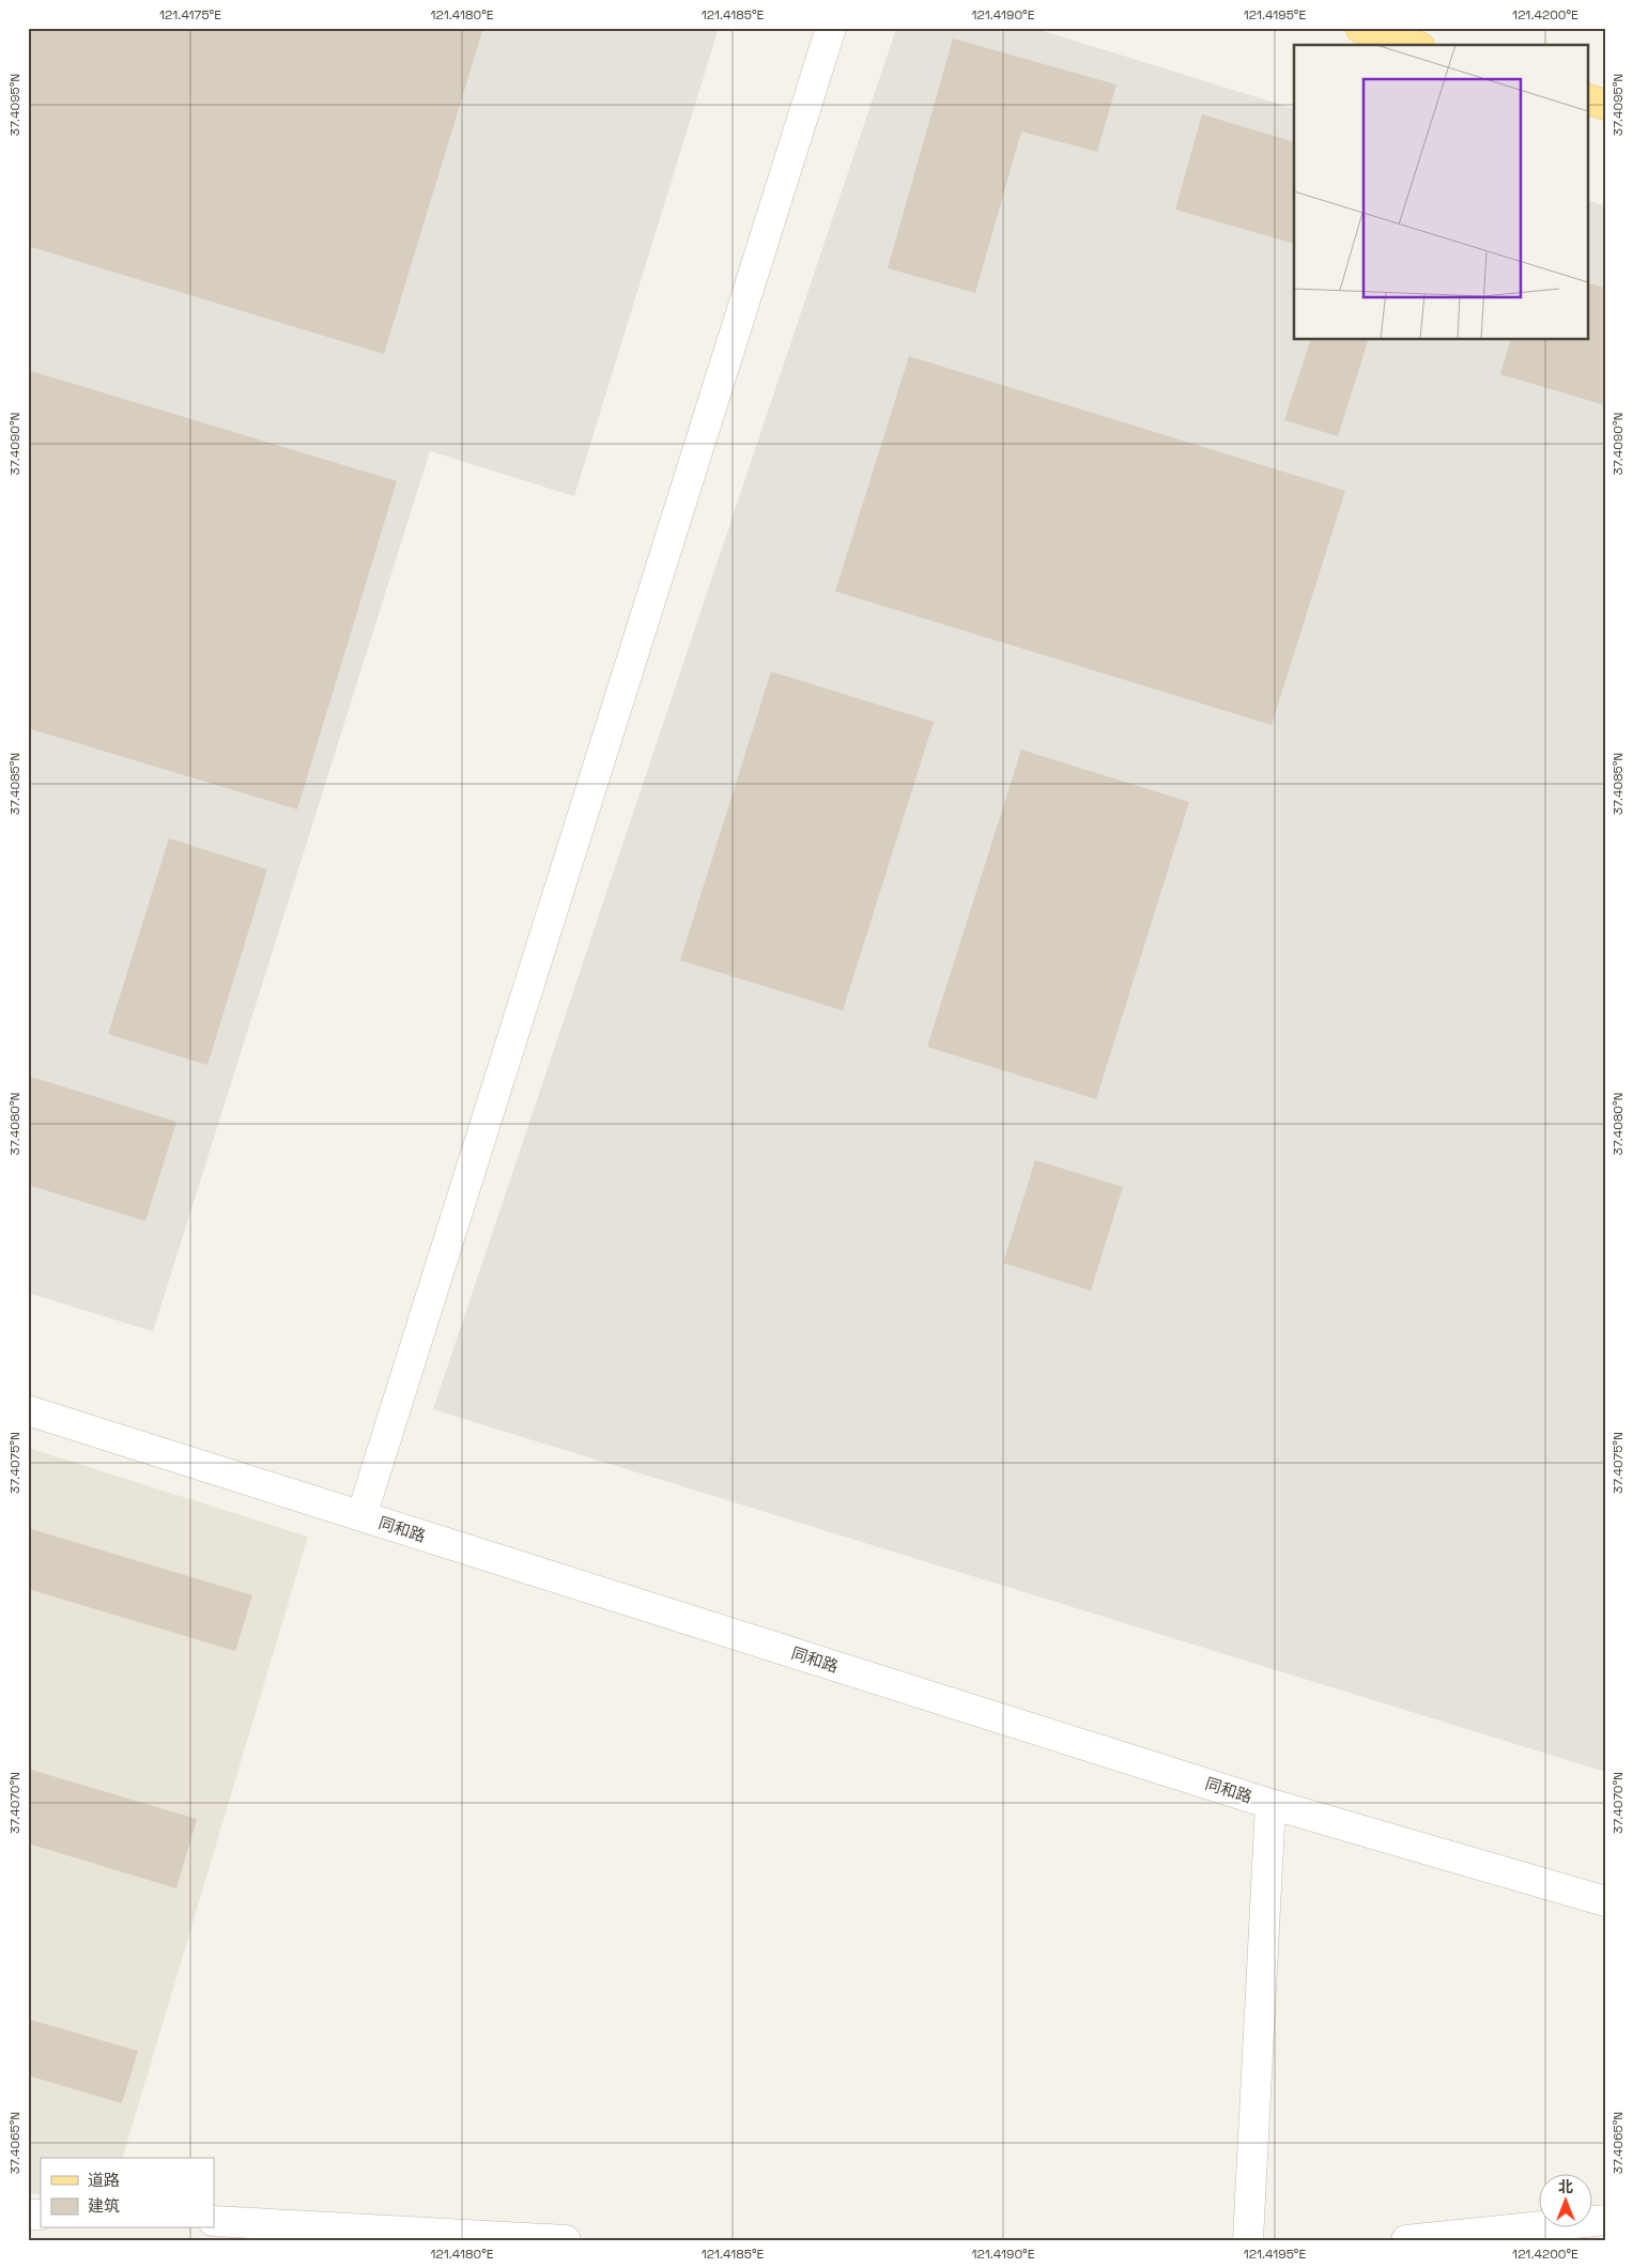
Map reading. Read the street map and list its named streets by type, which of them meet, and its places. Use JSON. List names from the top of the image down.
{
  "streets": {
    "street": ["同和路"]
  },
  "legend": ["道路", "建筑"],
  "north": "top",
  "coordinates": [
    "121.4175°E",
    "121.4180°E",
    "121.4185°E",
    "121.4190°E",
    "121.4195°E",
    "121.4200°E",
    "37.4095°N",
    "37.4090°N",
    "37.4085°N",
    "37.4080°N",
    "37.4075°N",
    "37.4070°N",
    "37.4065°N"
  ]
}
